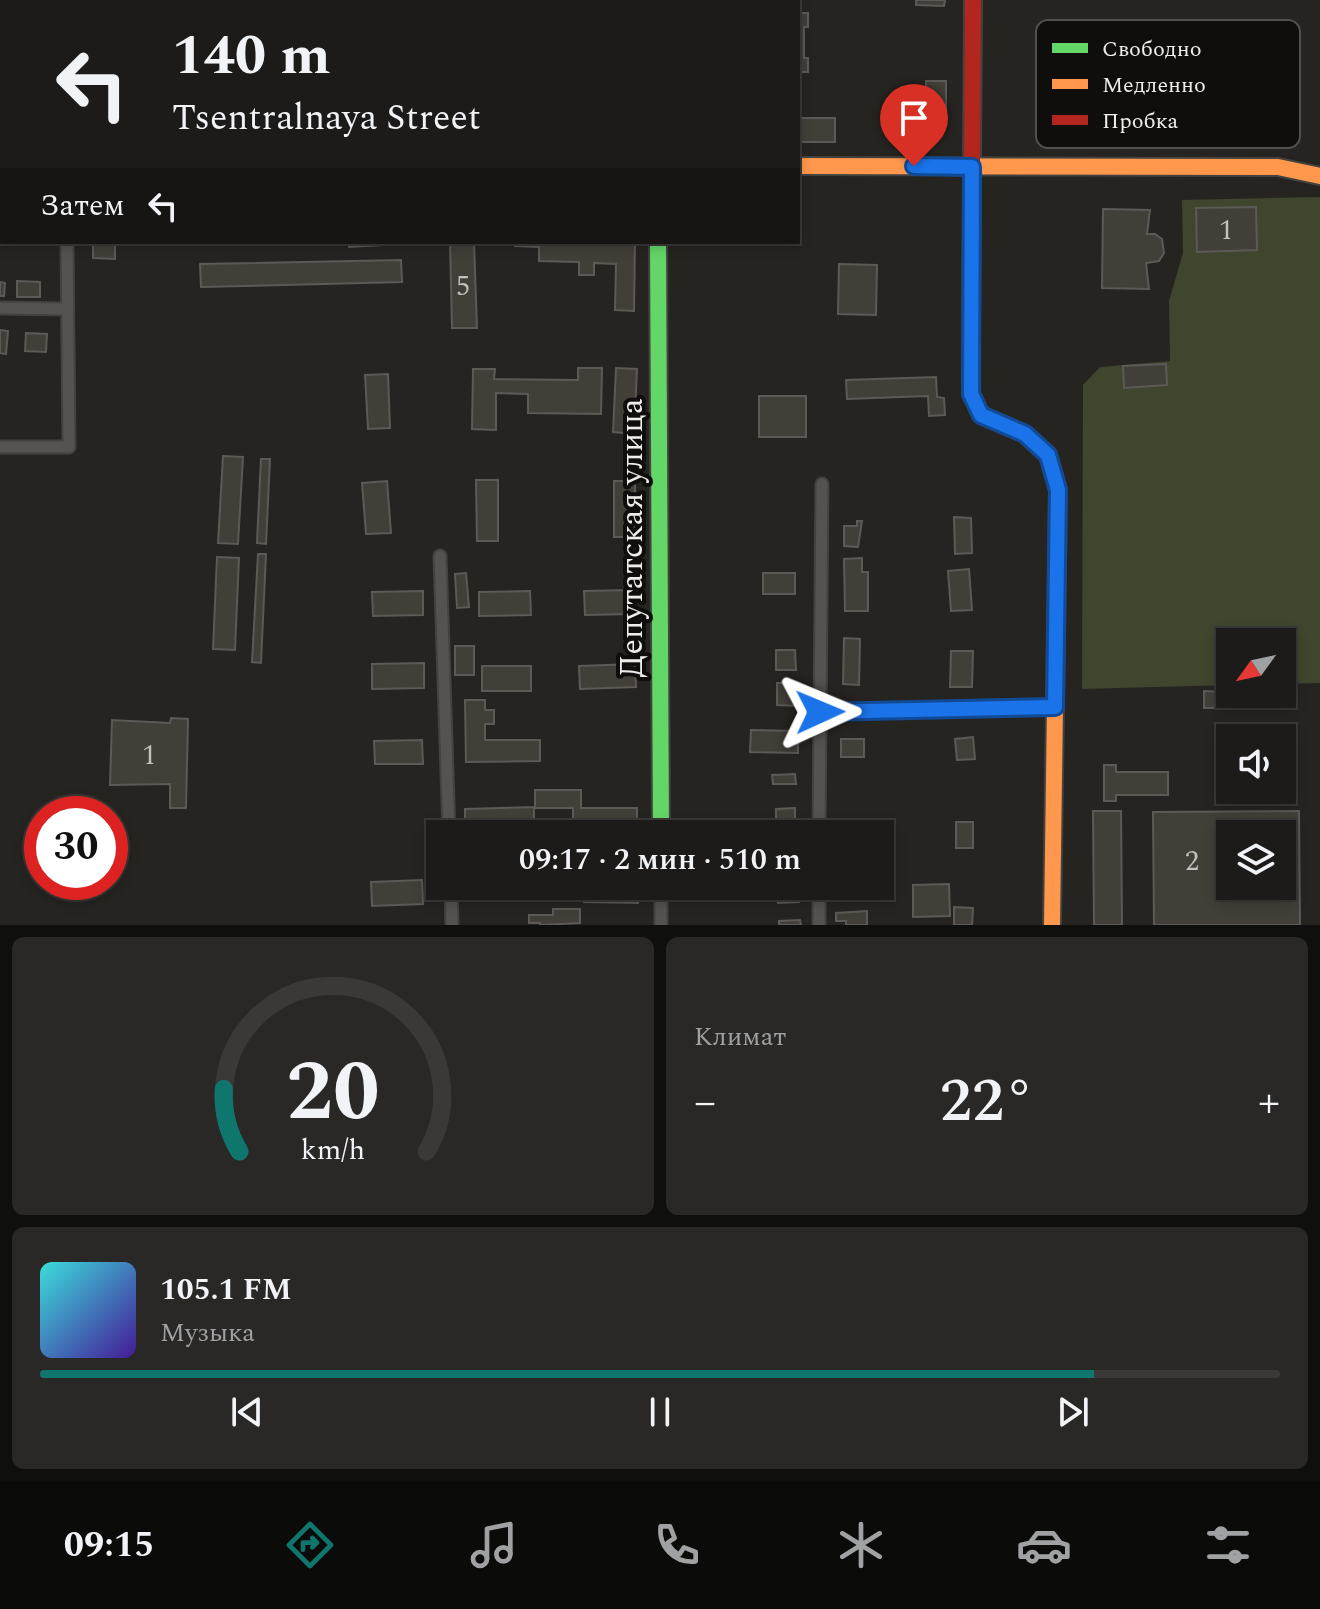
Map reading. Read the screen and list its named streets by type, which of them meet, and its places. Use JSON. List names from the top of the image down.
{
  "streets": {
    "street": ["Депутатская улица"]
  },
  "house_numbers": [
    "1",
    "5",
    "1",
    "2"
  ],
  "legend": ["Свободно", "Медленно", "Пробка"],
  "north": "bottom left",
  "page": {
    "turn": ["140 m", "Tsentralnaya Street"],
    "then": "Затем",
    "limit": "30",
    "trip": "09:17 · 2 мин · 510 m",
    "tile": "Климат",
    "heat": ["−", "22°", "+"],
    "song": ["105.1 FM", "Музыка"],
    "tabs": "09:15",
    "gauge": ["20", "km/h"]
  }
}
